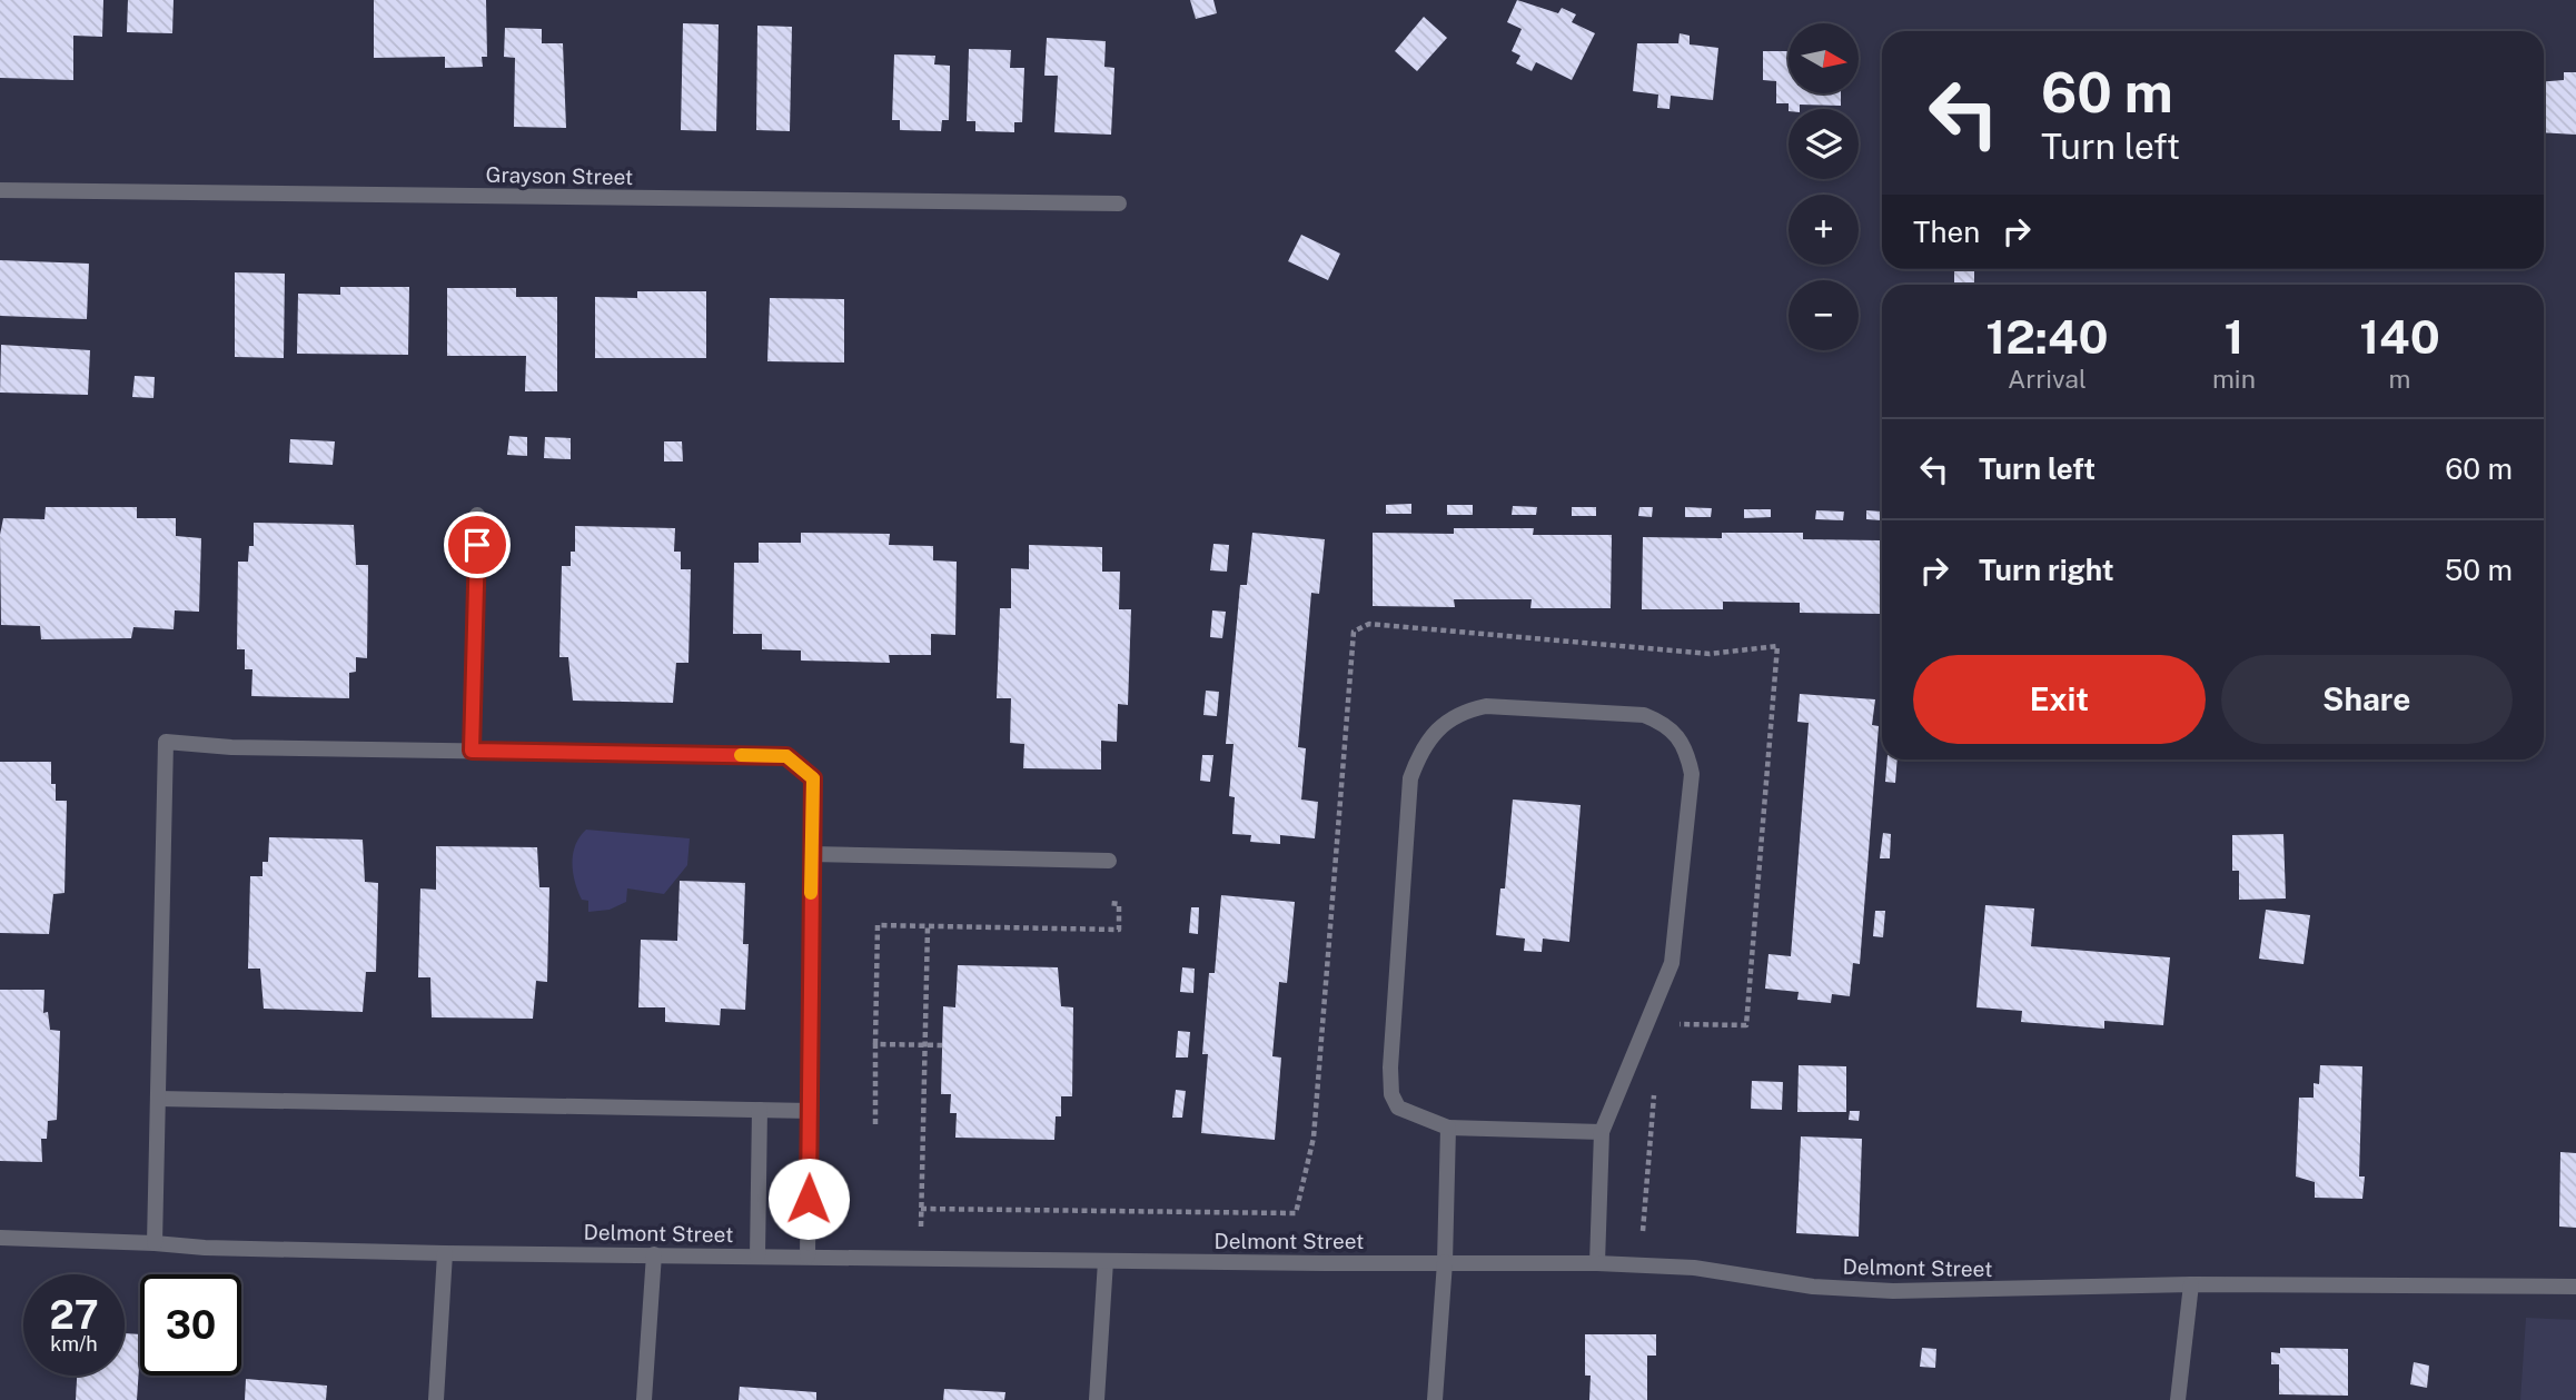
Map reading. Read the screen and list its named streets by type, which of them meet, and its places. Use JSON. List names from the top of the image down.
{
  "streets": {
    "street": ["Grayson Street", "Delmont Street"]
  },
  "north": "right",
  "page": {
    "map_buttons": ["+", "−"],
    "turn": ["60 m", "Turn left"],
    "then": "Then",
    "eta": [
      "12:40",
      "Arrival",
      "1",
      "min",
      "140",
      "m"
    ],
    "list": [
      {
        "name": "Turn left",
        "value": "60 m"
      },
      {
        "name": "Turn right",
        "value": "50 m"
      }
    ],
    "buttons": ["Exit", "Share"],
    "speed": "27 km/h",
    "limit": "30"
  }
}
